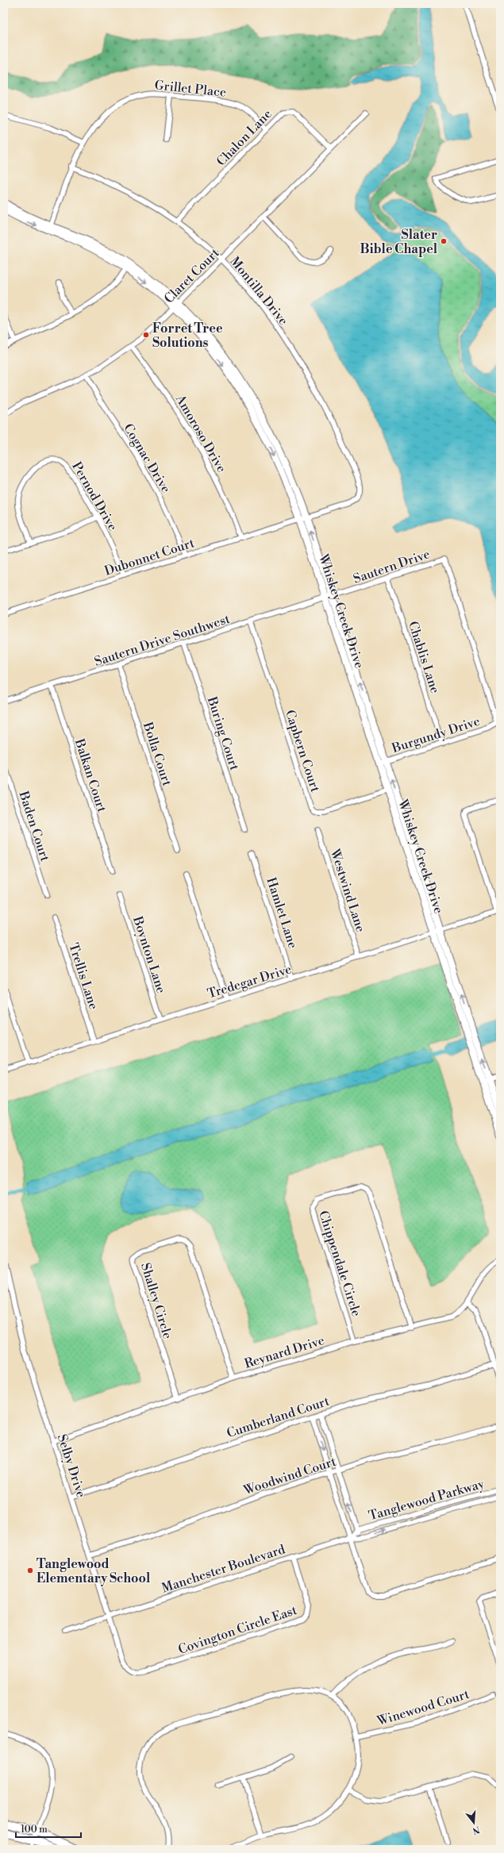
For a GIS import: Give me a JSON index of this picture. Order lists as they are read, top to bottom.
{
  "streets": {
    "street": [
      "Grillet Place",
      "Chalon Lane",
      "Claret Court",
      "Montilla Drive",
      "Amoroso Drive",
      "Cognac Drive",
      "Pernod Drive",
      "Dubonnet Court",
      "Sautern Drive",
      "Whiskey Creek Drive",
      "Sautern Drive Southwest",
      "Chablis Lane",
      "Buring Court",
      "Burgundy Drive",
      "Capbern Court",
      "Bolla Court",
      "Balkan Court",
      "Baden Court",
      "Westwind Lane",
      "Hamlet Lane",
      "Boynton Lane",
      "Trellis Lane",
      "Tredegar Drive",
      "Chippendale Circle",
      "Shalley Circle",
      "Reynard Drive",
      "Cumberland Court",
      "Selby Drive",
      "Woodwind Court",
      "Tanglewood Parkway",
      "Manchester Boulevard",
      "Covington Circle East",
      "Winewood Court"
    ]
  },
  "crossings": [
    ["Grillet Place", "Chalon Lane"],
    ["Grillet Place", "Montilla Drive"],
    ["Grillet Place", "Whiskey Creek Drive"],
    ["Chalon Lane", "Claret Court"],
    ["Chalon Lane", "Montilla Drive"],
    ["Claret Court", "Montilla Drive"],
    ["Claret Court", "Amoroso Drive"],
    ["Claret Court", "Cognac Drive"],
    ["Claret Court", "Whiskey Creek Drive"],
    ["Montilla Drive", "Dubonnet Court"],
    ["Amoroso Drive", "Dubonnet Court"],
    ["Cognac Drive", "Dubonnet Court"],
    ["Pernod Drive", "Dubonnet Court"],
    ["Dubonnet Court", "Whiskey Creek Drive"],
    ["Sautern Drive", "Whiskey Creek Drive"],
    ["Sautern Drive", "Sautern Drive Southwest"],
    ["Sautern Drive", "Chablis Lane"],
    ["Sautern Drive", "Burgundy Drive"],
    ["Whiskey Creek Drive", "Sautern Drive Southwest"],
    ["Whiskey Creek Drive", "Burgundy Drive"],
    ["Whiskey Creek Drive", "Capbern Court"],
    ["Whiskey Creek Drive", "Tredegar Drive"],
    ["Sautern Drive Southwest", "Buring Court"],
    ["Sautern Drive Southwest", "Capbern Court"],
    ["Sautern Drive Southwest", "Bolla Court"],
    ["Sautern Drive Southwest", "Balkan Court"],
    ["Chablis Lane", "Burgundy Drive"],
    ["Westwind Lane", "Tredegar Drive"],
    ["Hamlet Lane", "Tredegar Drive"],
    ["Boynton Lane", "Tredegar Drive"],
    ["Trellis Lane", "Tredegar Drive"],
    ["Chippendale Circle", "Reynard Drive"],
    ["Shalley Circle", "Reynard Drive"],
    ["Reynard Drive", "Selby Drive"],
    ["Cumberland Court", "Selby Drive"],
    ["Cumberland Court", "Tanglewood Parkway"],
    ["Selby Drive", "Woodwind Court"],
    ["Selby Drive", "Manchester Boulevard"],
    ["Selby Drive", "Covington Circle East"],
    ["Woodwind Court", "Tanglewood Parkway"],
    ["Tanglewood Parkway", "Manchester Boulevard"],
    ["Manchester Boulevard", "Covington Circle East"]
  ],
  "places": ["Slater Bible Chapel", "Forret Tree Solutions", "Tanglewood Elementary School"],
  "scale_bar": "100 m",
  "north": "bottom"
}
